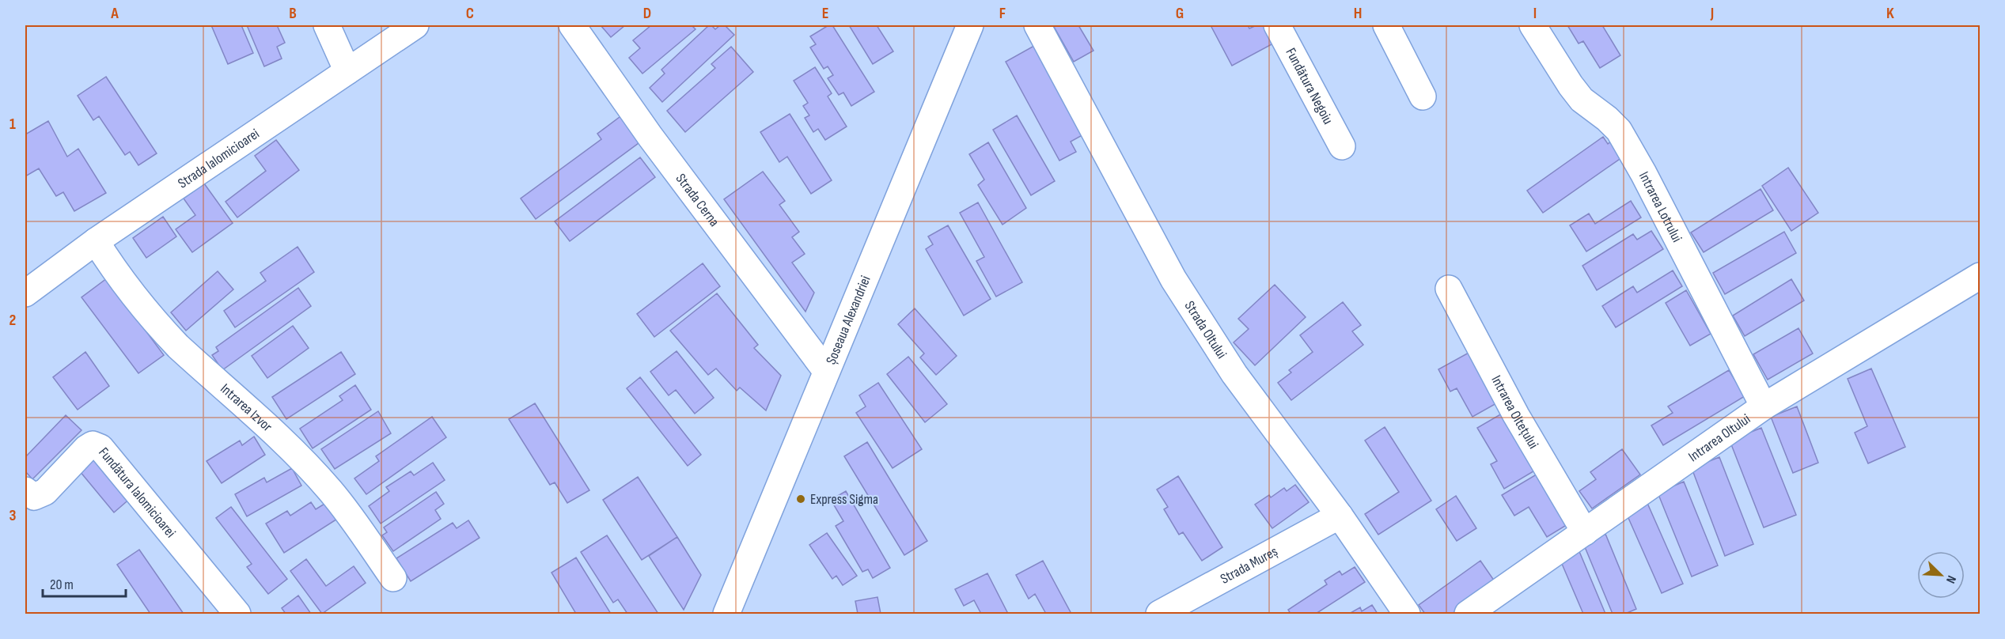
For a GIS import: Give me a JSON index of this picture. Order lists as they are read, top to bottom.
{
  "streets": {
    "street": [
      "Fundătura Negoiu",
      "Strada Ialomicioarei",
      "Strada Cerna",
      "Intrarea Lotrului",
      "Șoseaua Alexandriei",
      "Strada Oltului",
      "Intrarea Izvor",
      "Intrarea Oltețului",
      "Intrarea Oltului",
      "Fundătura Ialomicioarei",
      "Strada Mureș"
    ]
  },
  "crossings": [
    ["Strada Ialomicioarei", "Intrarea Izvor"],
    ["Strada Cerna", "Șoseaua Alexandriei"],
    ["Intrarea Lotrului", "Intrarea Oltului"],
    ["Strada Oltului", "Strada Mureș"],
    ["Intrarea Oltețului", "Intrarea Oltului"]
  ],
  "places": ["Express Sigma"],
  "scale_bar": "20 m",
  "north": "bottom right",
  "grid": {
    "columns": [
      "A",
      "B",
      "C",
      "D",
      "E",
      "F",
      "G",
      "H",
      "I",
      "J",
      "K"
    ],
    "rows": ["1", "2", "3"]
  }
}
